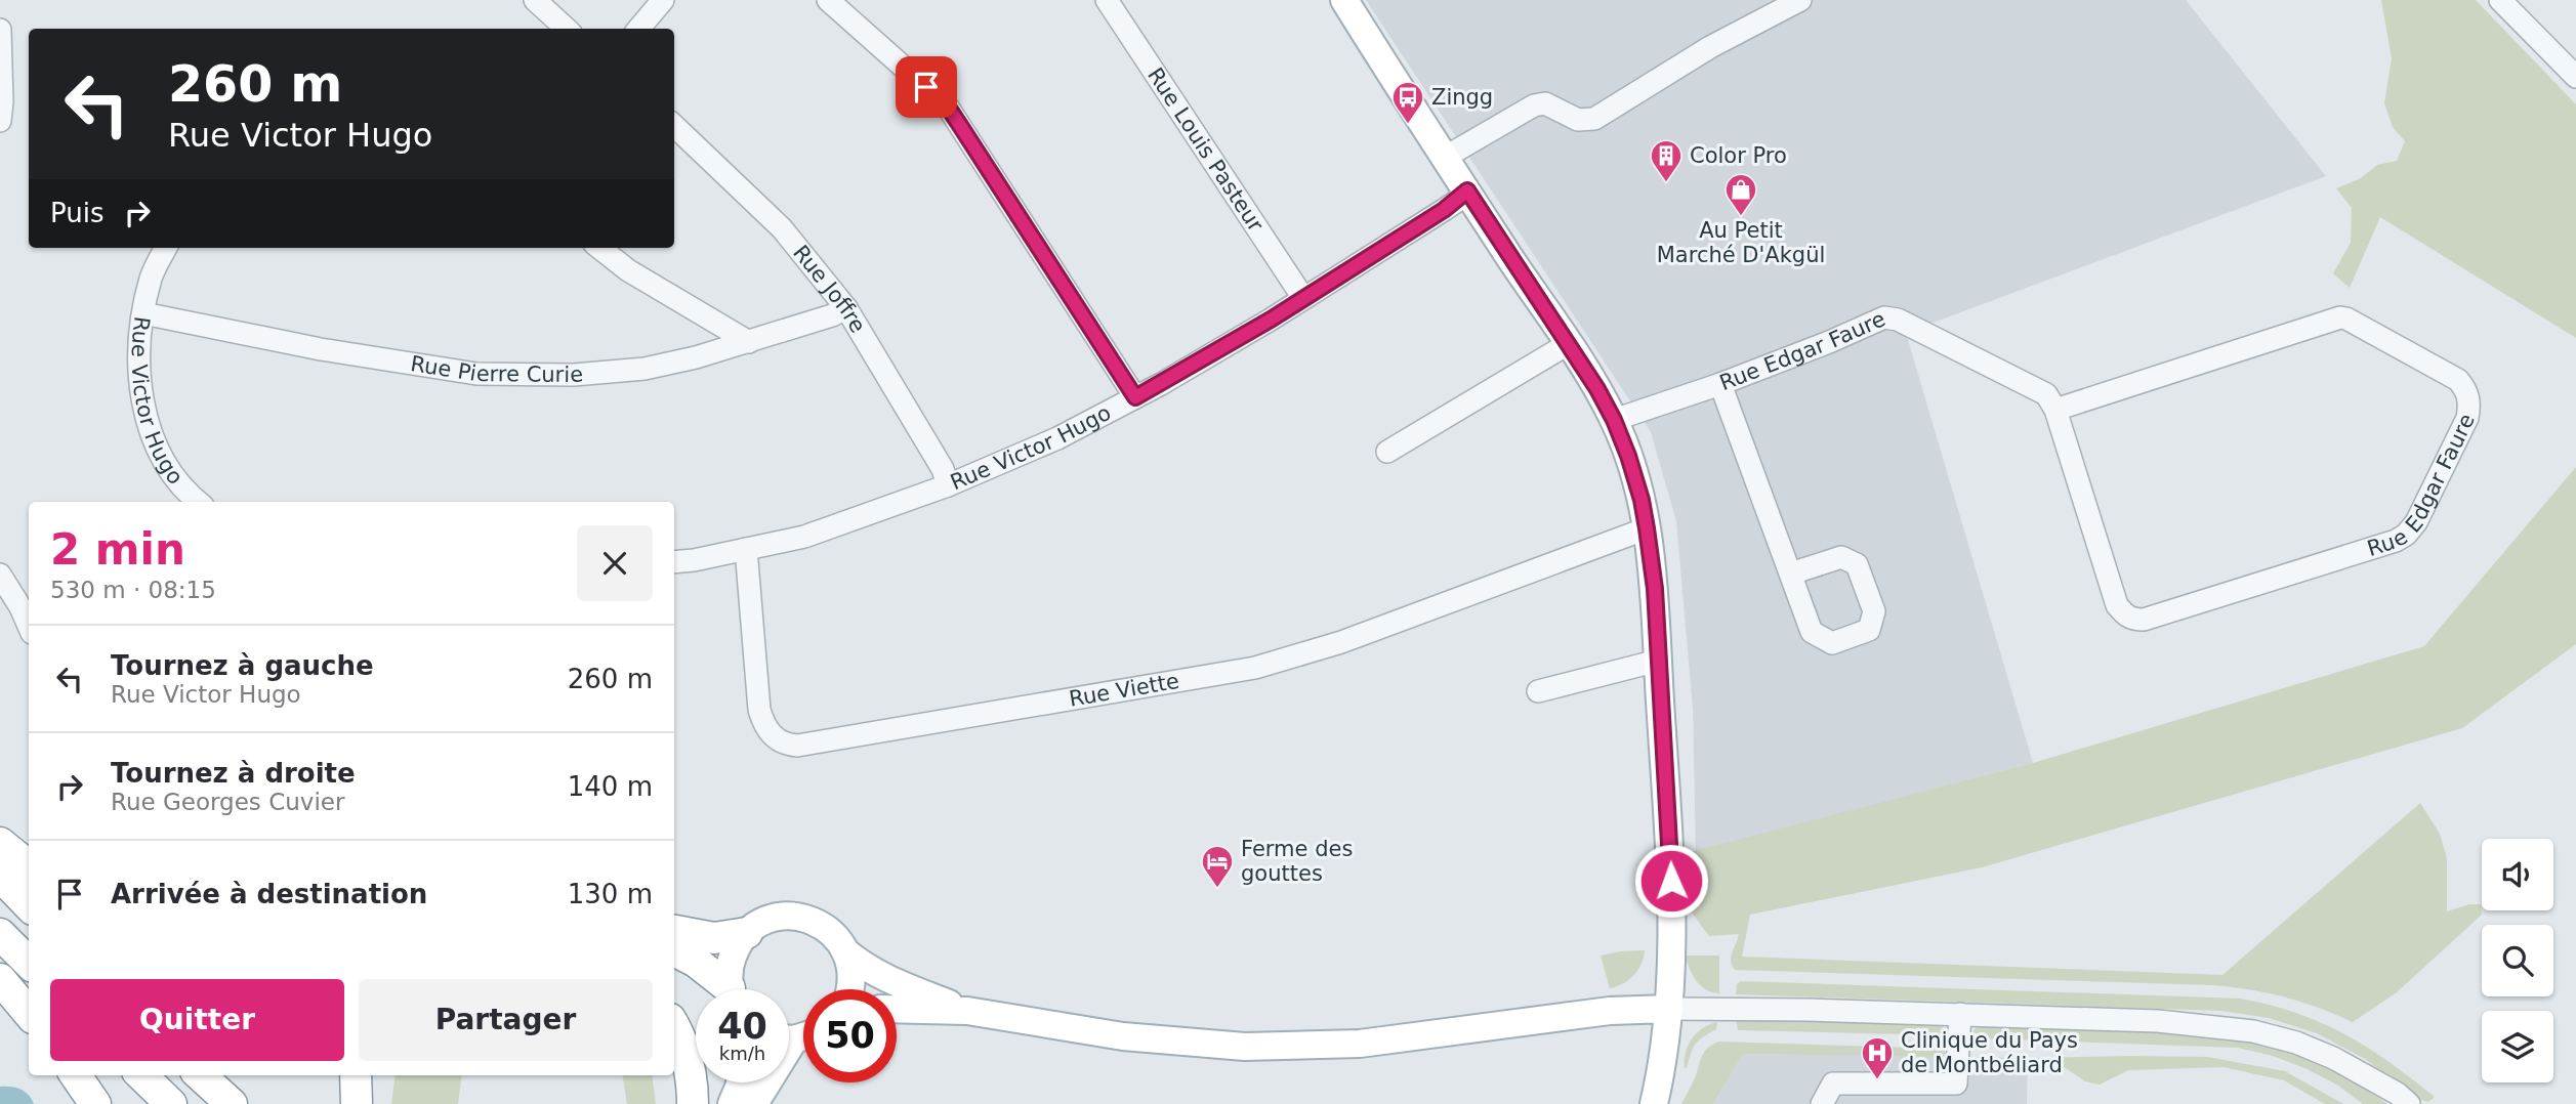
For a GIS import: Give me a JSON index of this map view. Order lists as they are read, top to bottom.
{
  "streets": {
    "street": [
      "Rue Louis Pasteur",
      "Rue Joffre",
      "Rue Edgar Faure",
      "Rue Pierre Curie",
      "Rue Victor Hugo",
      "Rue Viette"
    ]
  },
  "crossings": [
    ["Rue Louis Pasteur", "Rue Victor Hugo"],
    ["Rue Joffre", "Rue Pierre Curie"],
    ["Rue Joffre", "Rue Victor Hugo"],
    ["Rue Pierre Curie", "Rue Victor Hugo"],
    ["Rue Victor Hugo", "Rue Viette"]
  ],
  "places": {
    "bus stop": ["Zingg"],
    "building": ["Color Pro"],
    "shop": ["Au Petit Marché D'Akgül"],
    "hotel": ["Ferme des gouttes"],
    "hospital": ["Clinique du Pays de Montbéliard"]
  },
  "page": {
    "turn": ["260 m", "Rue Victor Hugo"],
    "then": "Puis",
    "heading": ["2 min", "530 m · 08:15"],
    "list": [
      {
        "name": "Tournez à gauche",
        "note": "Rue Victor Hugo",
        "value": "260 m"
      },
      {
        "name": "Tournez à droite",
        "note": "Rue Georges Cuvier",
        "value": "140 m"
      },
      {
        "name": "Arrivée à destination",
        "value": "130 m"
      }
    ],
    "buttons": ["Quitter", "Partager"],
    "speed": "40 km/h",
    "limit": "50"
  }
}
